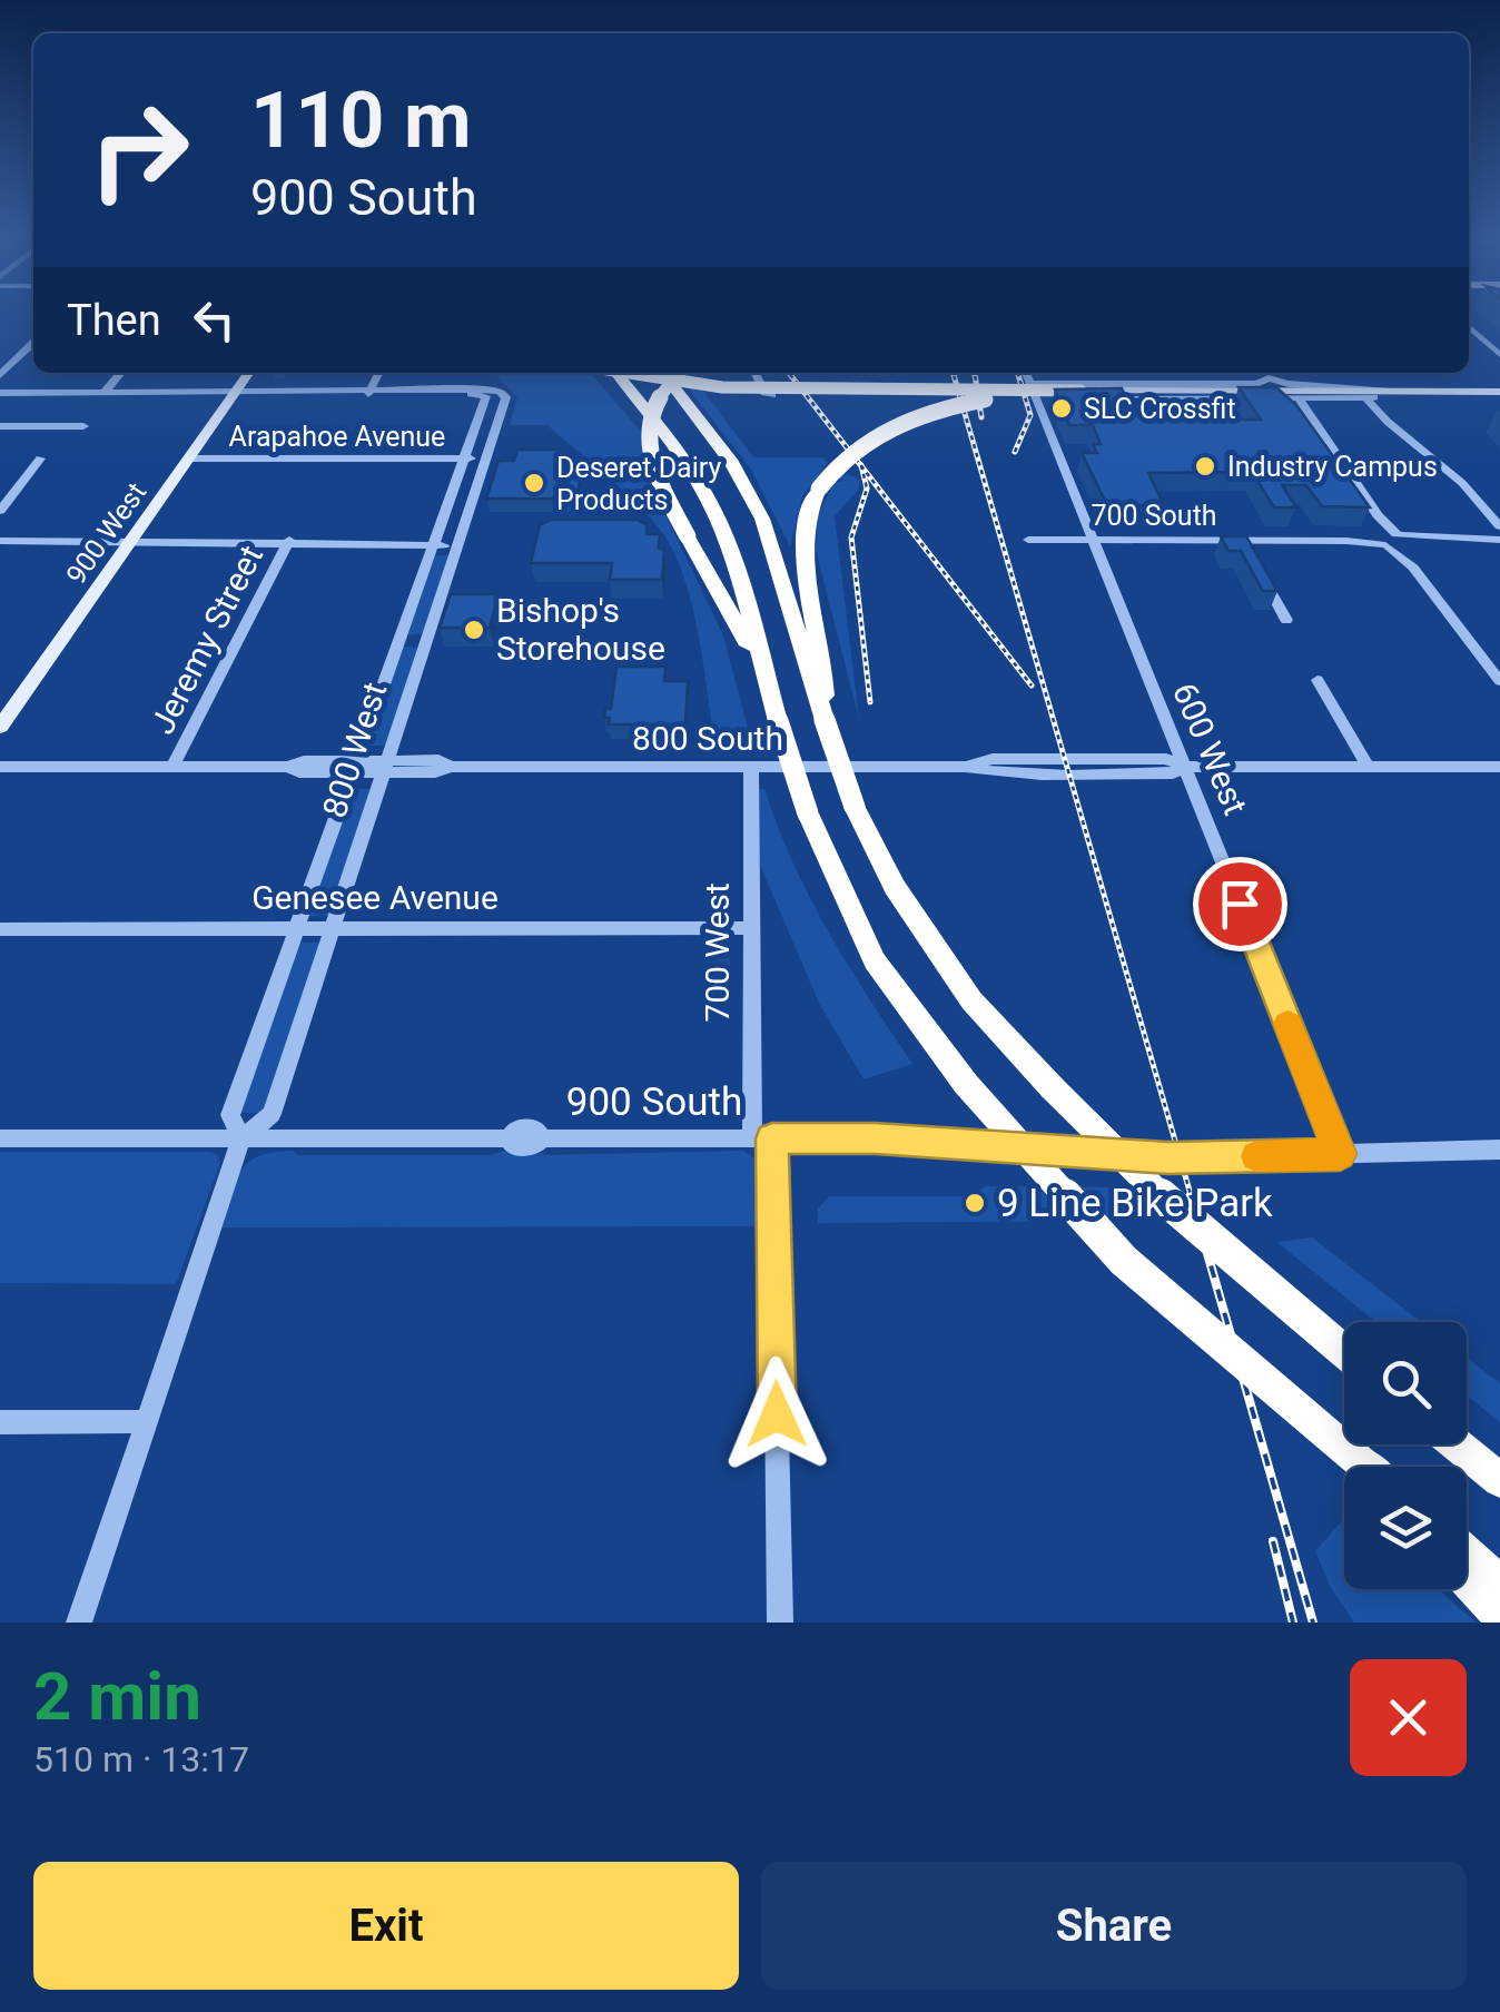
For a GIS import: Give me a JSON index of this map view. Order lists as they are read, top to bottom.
{
  "streets": {
    "main road": ["900 West"],
    "street": [
      "Arapahoe Avenue",
      "700 South",
      "Jeremy Street",
      "800 South",
      "600 West",
      "800 West",
      "Genesee Avenue",
      "700 West",
      "900 South"
    ]
  },
  "crossings": [
    ["Arapahoe Avenue", "900 West"],
    ["Arapahoe Avenue", "800 West"],
    ["700 South", "600 West"],
    ["Jeremy Street", "800 South"],
    ["800 South", "600 West"],
    ["800 South", "800 West"],
    ["800 South", "700 West"],
    ["600 West", "900 South"],
    ["800 West", "Genesee Avenue"],
    ["800 West", "900 South"],
    ["Genesee Avenue", "700 West"],
    ["700 West", "900 South"]
  ],
  "places": [
    "SLC Crossfit",
    "Industry Campus",
    "Deseret Dairy Products",
    "Bishop's Storehouse",
    "9 Line Bike Park"
  ],
  "page": {
    "turn": ["110 m", "900 South"],
    "then": "Then",
    "heading": ["2 min", "510 m · 13:17"],
    "buttons": ["Exit", "Share"]
  }
}
